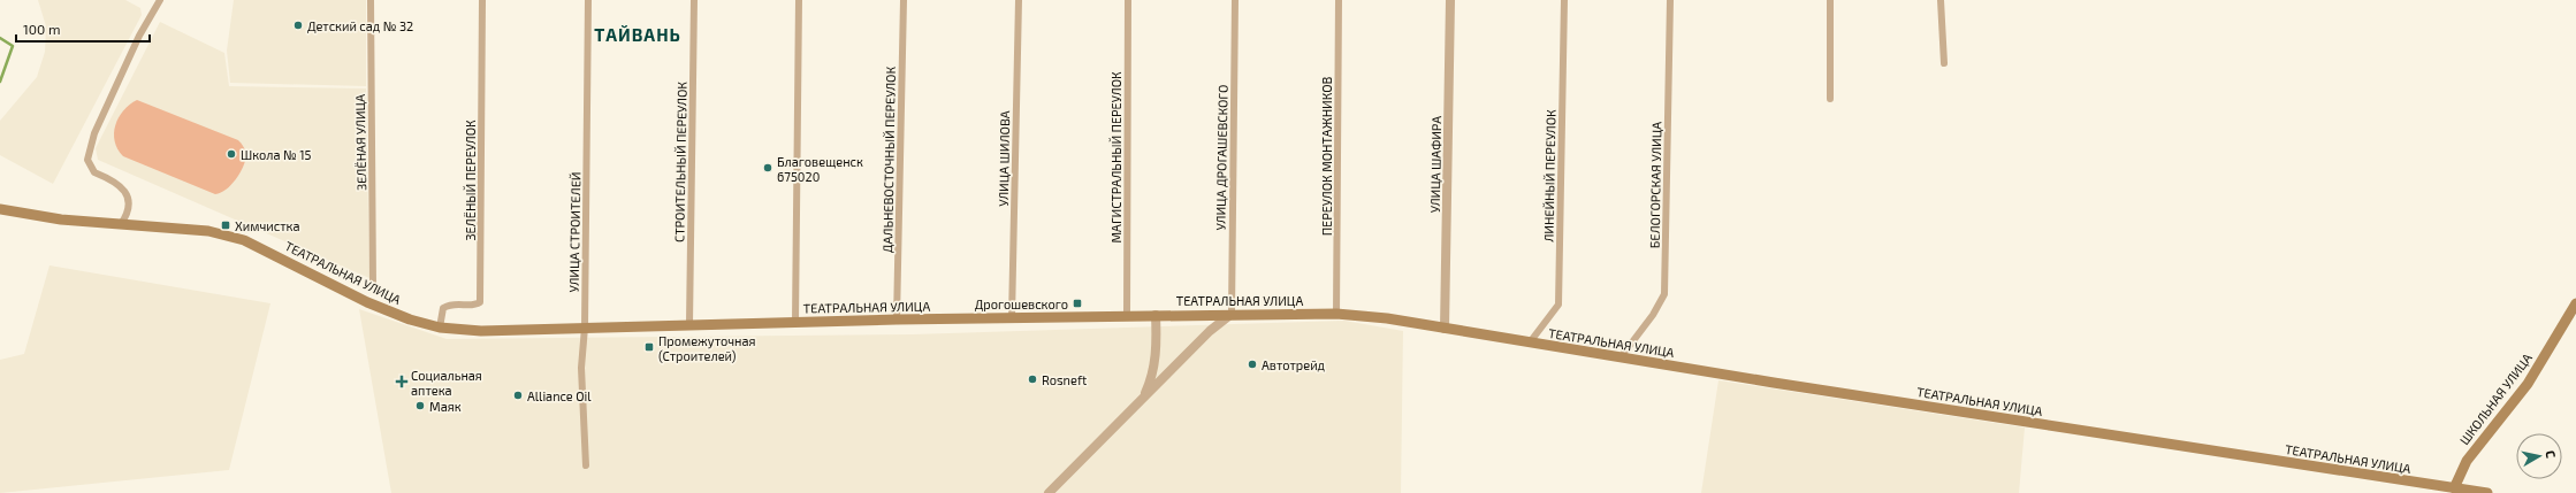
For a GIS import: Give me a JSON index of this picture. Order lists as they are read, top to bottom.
{
  "streets": {
    "main road": ["ТЕАТРАЛЬНАЯ УЛИЦА", "ШКОЛЬНАЯ УЛИЦА"],
    "street": [
      "ЗЕЛЁНАЯ УЛИЦА",
      "ПЕРЕУЛОК МОНТАЖНИКОВ",
      "МАГИСТРАЛЬНЫЙ ПЕРЕУЛОК",
      "УЛИЦА ДРОГАШЕВСКОГО",
      "УЛИЦА ШИЛОВА",
      "ДАЛЬНЕВОСТОЧНЫЙ ПЕРЕУЛОК",
      "СТРОИТЕЛЬНЫЙ ПЕРЕУЛОК",
      "УЛИЦА ШАФИРА",
      "ЛИНЕЙНЫЙ ПЕРЕУЛОК",
      "ЗЕЛЁНЫЙ ПЕРЕУЛОК",
      "БЕЛОГОРСКАЯ УЛИЦА",
      "УЛИЦА СТРОИТЕЛЕЙ"
    ]
  },
  "crossings": [
    ["ПЕРЕУЛОК МОНТАЖНИКОВ", "ТЕАТРАЛЬНАЯ УЛИЦА"],
    ["МАГИСТРАЛЬНЫЙ ПЕРЕУЛОК", "ТЕАТРАЛЬНАЯ УЛИЦА"],
    ["УЛИЦА ДРОГАШЕВСКОГО", "ТЕАТРАЛЬНАЯ УЛИЦА"],
    ["УЛИЦА ШИЛОВА", "ТЕАТРАЛЬНАЯ УЛИЦА"],
    ["ДАЛЬНЕВОСТОЧНЫЙ ПЕРЕУЛОК", "ТЕАТРАЛЬНАЯ УЛИЦА"],
    ["СТРОИТЕЛЬНЫЙ ПЕРЕУЛОК", "ТЕАТРАЛЬНАЯ УЛИЦА"],
    ["УЛИЦА ШАФИРА", "ТЕАТРАЛЬНАЯ УЛИЦА"],
    ["ЛИНЕЙНЫЙ ПЕРЕУЛОК", "ТЕАТРАЛЬНАЯ УЛИЦА"],
    ["ЗЕЛЁНЫЙ ПЕРЕУЛОК", "ТЕАТРАЛЬНАЯ УЛИЦА"],
    ["БЕЛОГОРСКАЯ УЛИЦА", "ТЕАТРАЛЬНАЯ УЛИЦА"],
    ["УЛИЦА СТРОИТЕЛЕЙ", "ТЕАТРАЛЬНАЯ УЛИЦА"],
    ["ТЕАТРАЛЬНАЯ УЛИЦА", "ШКОЛЬНАЯ УЛИЦА"]
  ],
  "districts": ["ТАЙВАНЬ"],
  "places": {
    "other": [
      "Детский сад № 32",
      "Школа № 15",
      "Благовещенск 675020",
      "Автотрейд",
      "Rosneft",
      "Alliance Oil",
      "Маяк"
    ],
    "transit": ["Химчистка", "Дрогошевского", "Промежуточная (Строителей)"],
    "health": ["Социальная аптека"]
  },
  "scale_bar": "100 m",
  "north": "right"
}
